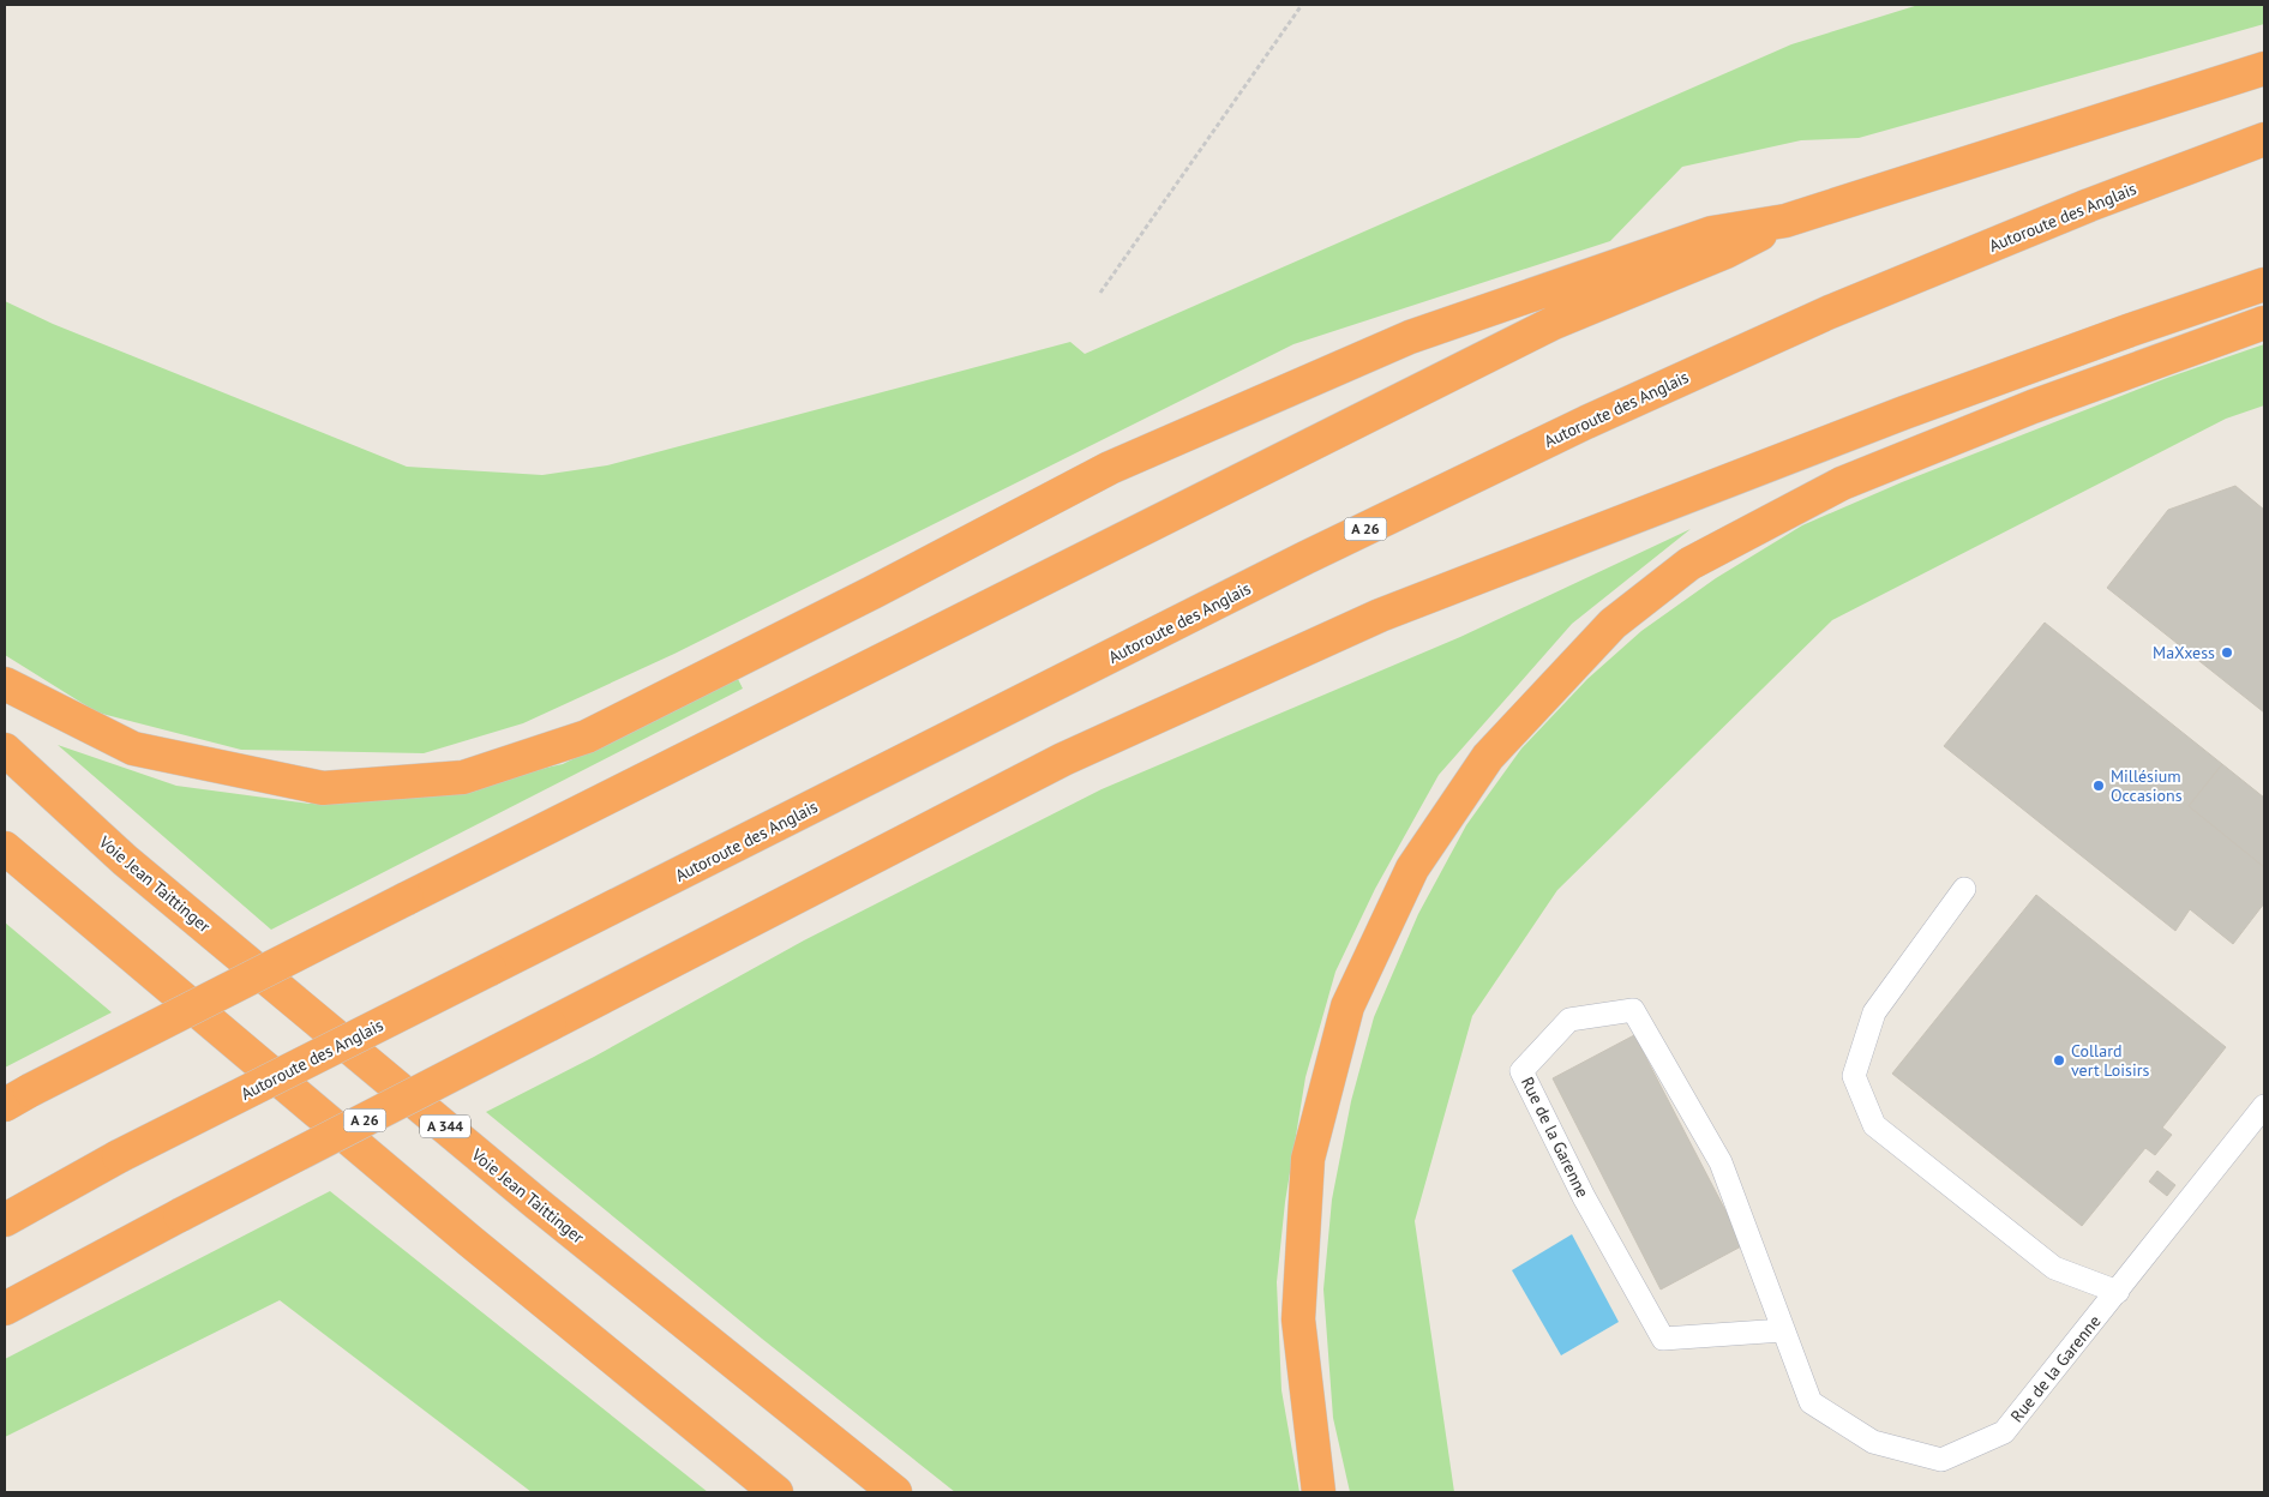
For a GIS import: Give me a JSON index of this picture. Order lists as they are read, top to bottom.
{
  "streets": {
    "highway": [
      "Autoroute des Anglais",
      "A 26",
      "Voie Jean Taittinger",
      "A 344"
    ],
    "lane": ["Rue de la Garenne"]
  },
  "places": ["MaXxess", "Millésium Occasions", "Collard vert Loisirs"]
}
